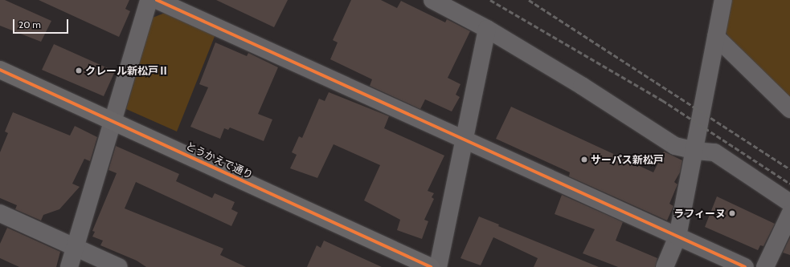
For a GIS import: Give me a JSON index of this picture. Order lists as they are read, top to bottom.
{
  "streets": {
    "street": ["とうかえで通り"]
  },
  "places": ["クレール新松戸Ⅱ", "サーパス新松戸", "ラフィーヌ"],
  "scale_bar": "20 m"
}
